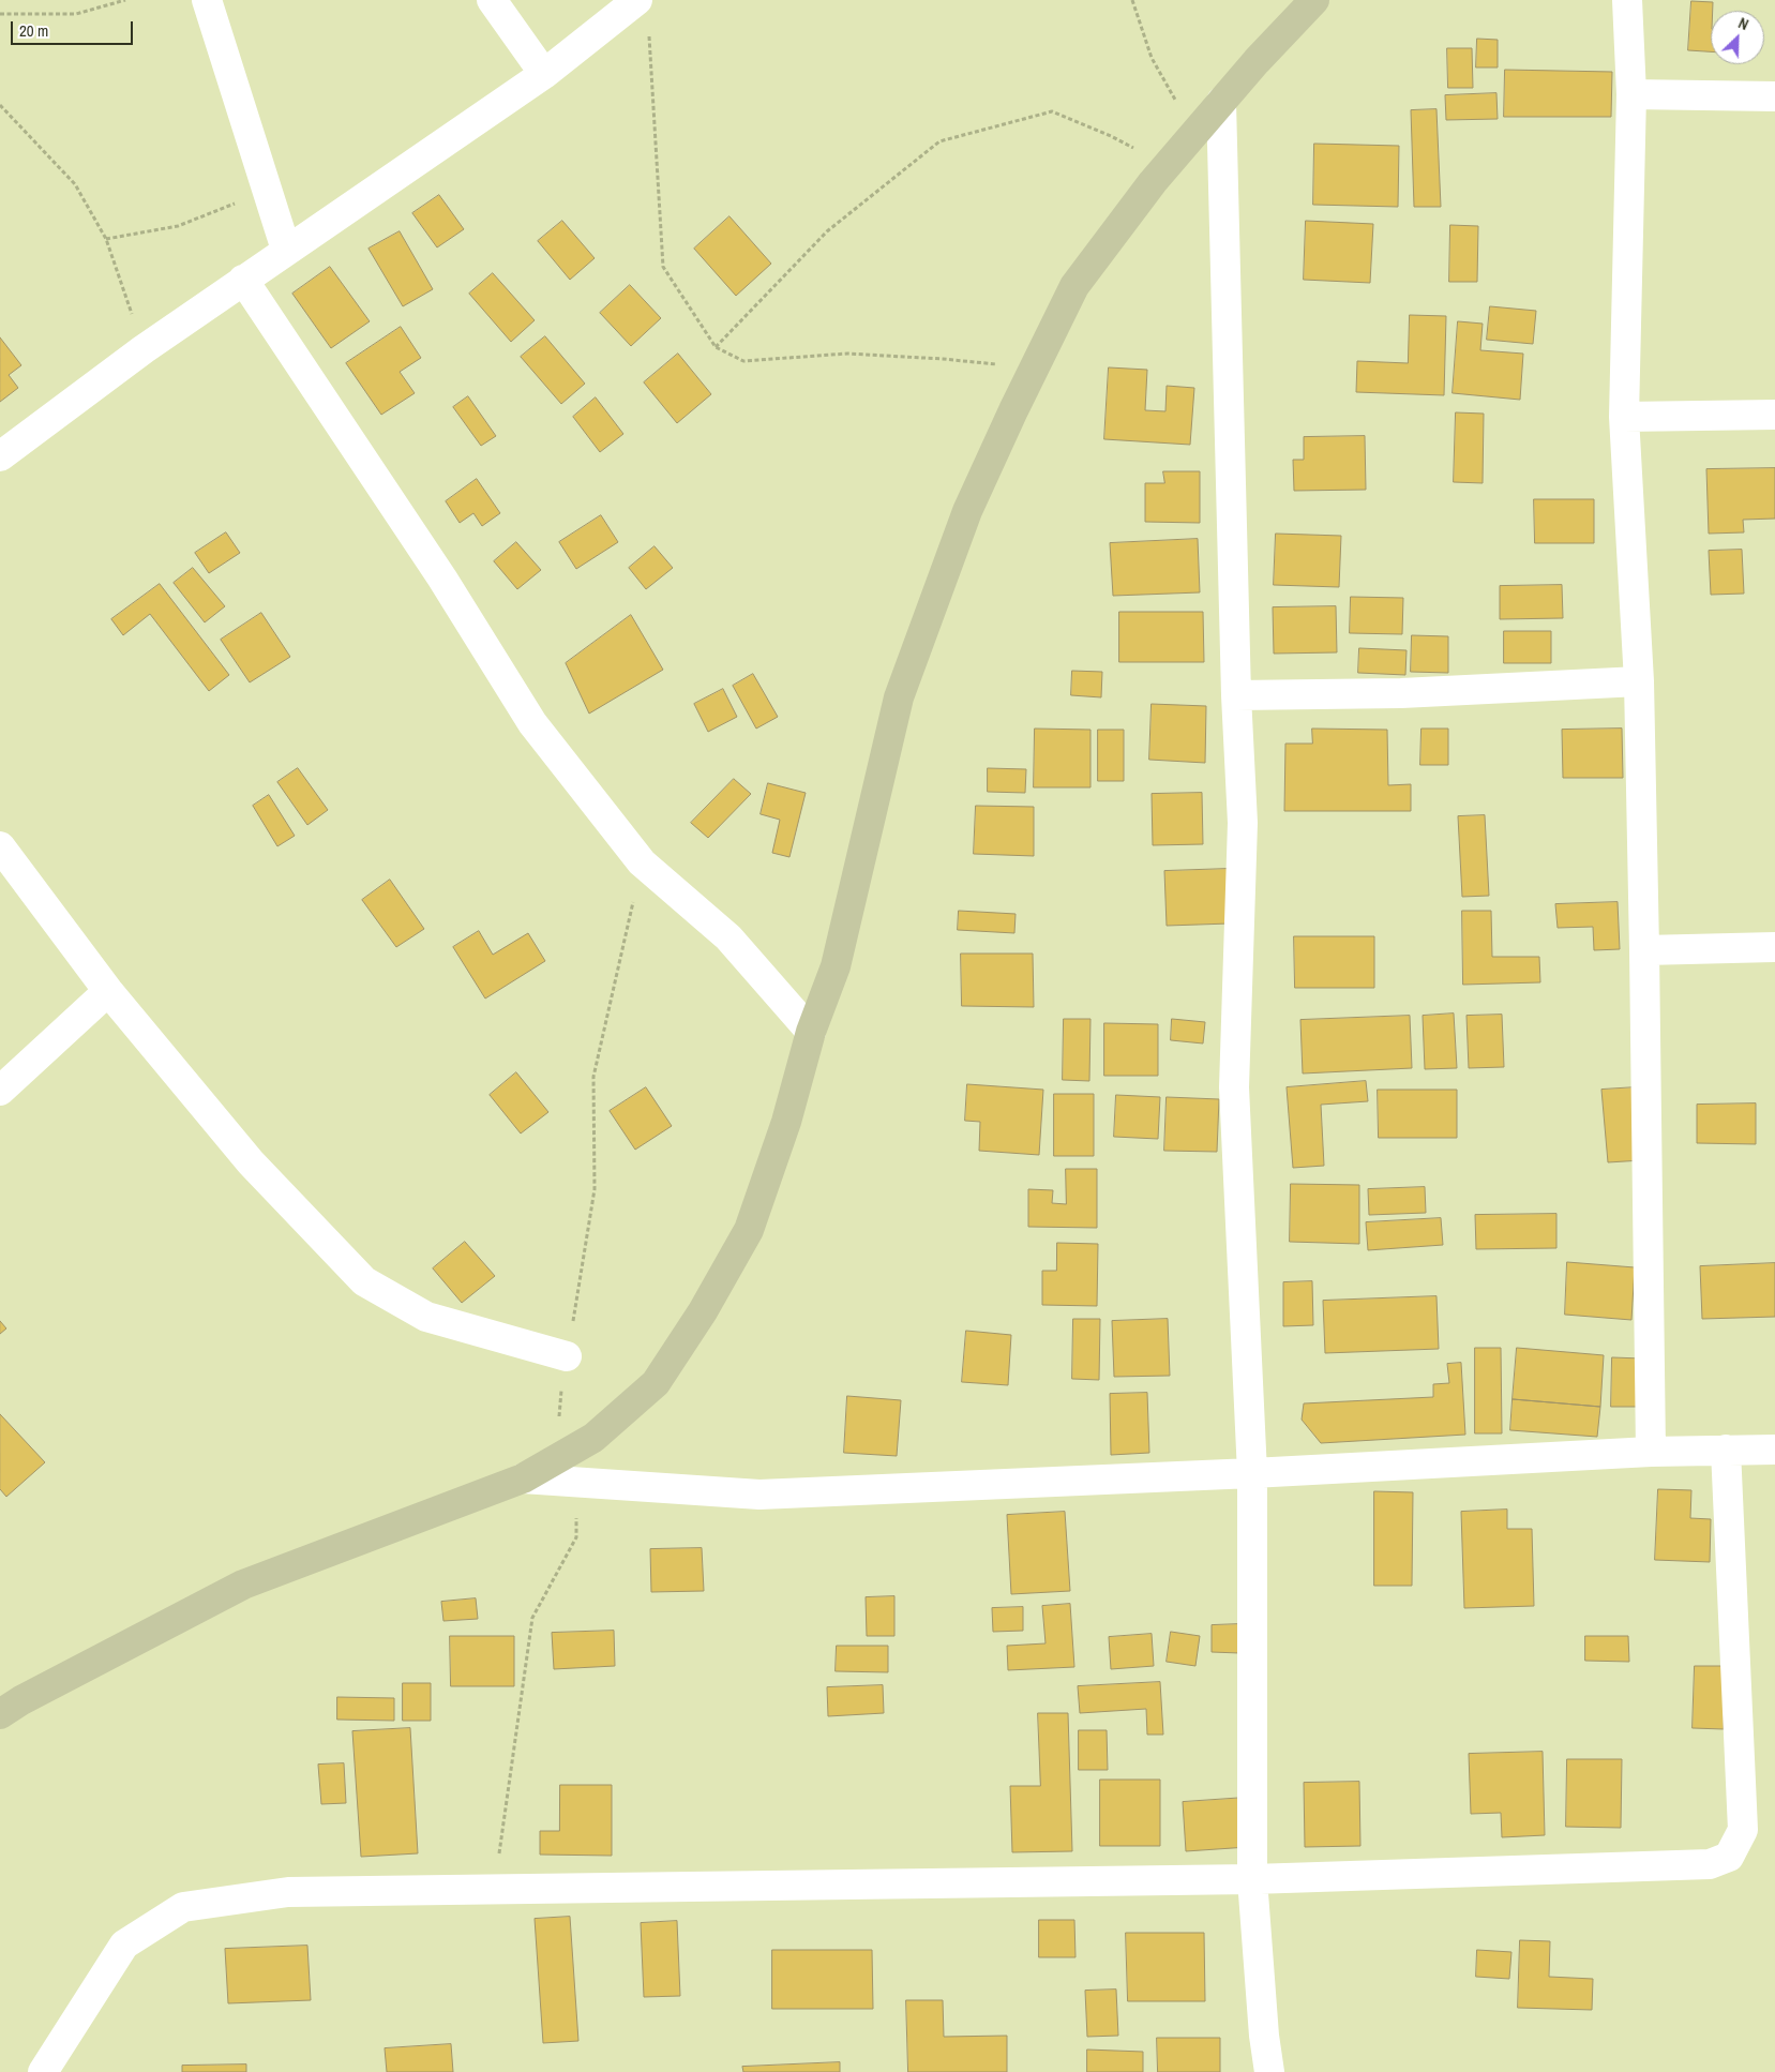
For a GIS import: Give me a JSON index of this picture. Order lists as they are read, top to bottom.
{
  "scale_bar": "20 m",
  "north": "top right"
}
